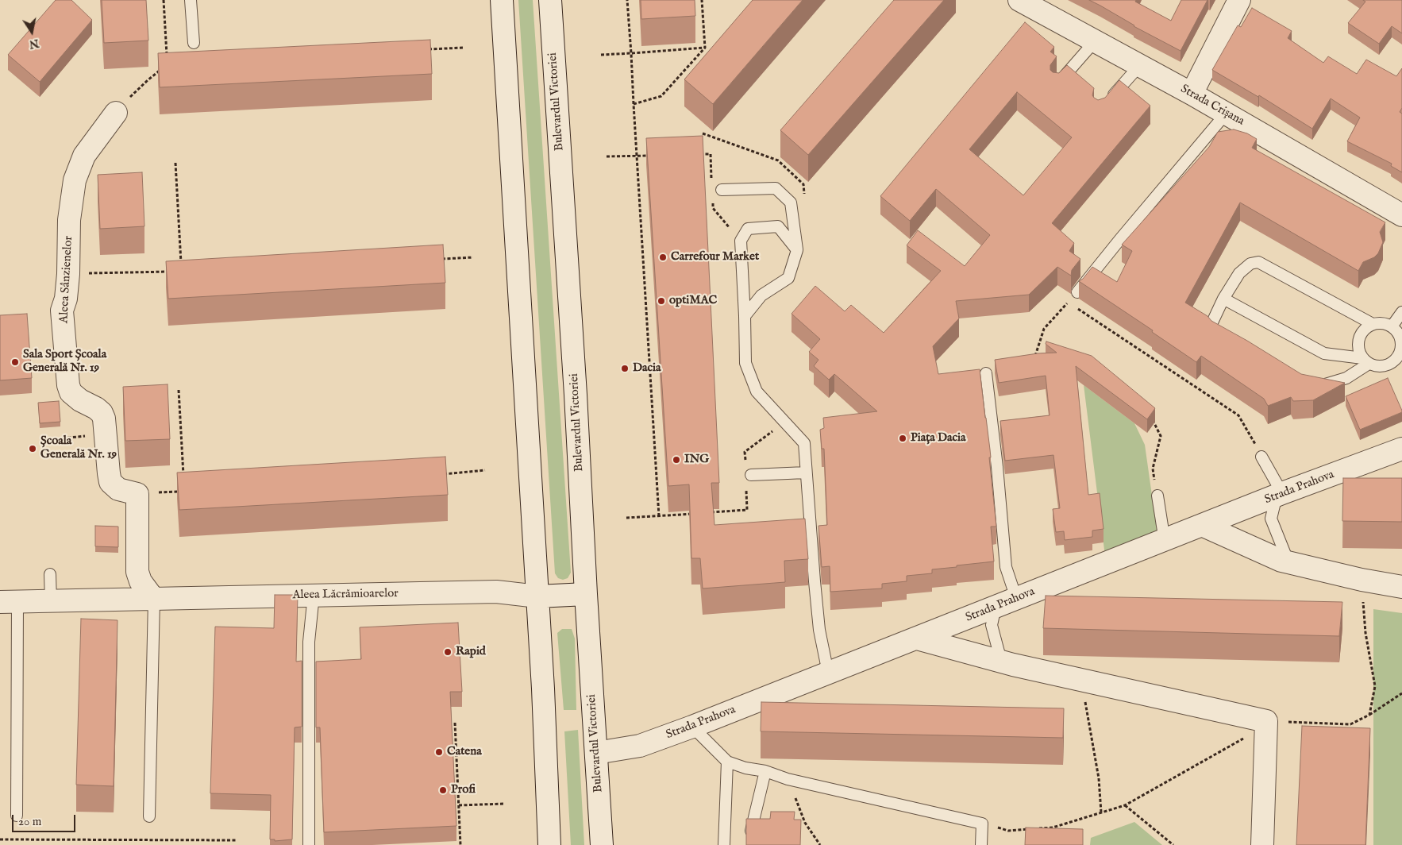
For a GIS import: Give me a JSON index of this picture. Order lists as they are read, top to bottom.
{
  "streets": {
    "street": [
      "Bulevardul Victoriei",
      "Strada Crișana",
      "Aleea Sânzienelor",
      "Strada Prahova",
      "Aleea Lăcrămioarelor"
    ]
  },
  "crossings": [
    ["Bulevardul Victoriei", "Strada Prahova"],
    ["Bulevardul Victoriei", "Aleea Lăcrămioarelor"]
  ],
  "places": [
    "Carrefour Market",
    "optiMAC",
    "Sala Sport Școala Generală Nr. 19",
    "Dacia",
    "Piața Dacia",
    "Școala Generală Nr. 19",
    "ING",
    "Rapid",
    "Catena",
    "Profi"
  ],
  "scale_bar": "20 m",
  "north": "bottom"
}
